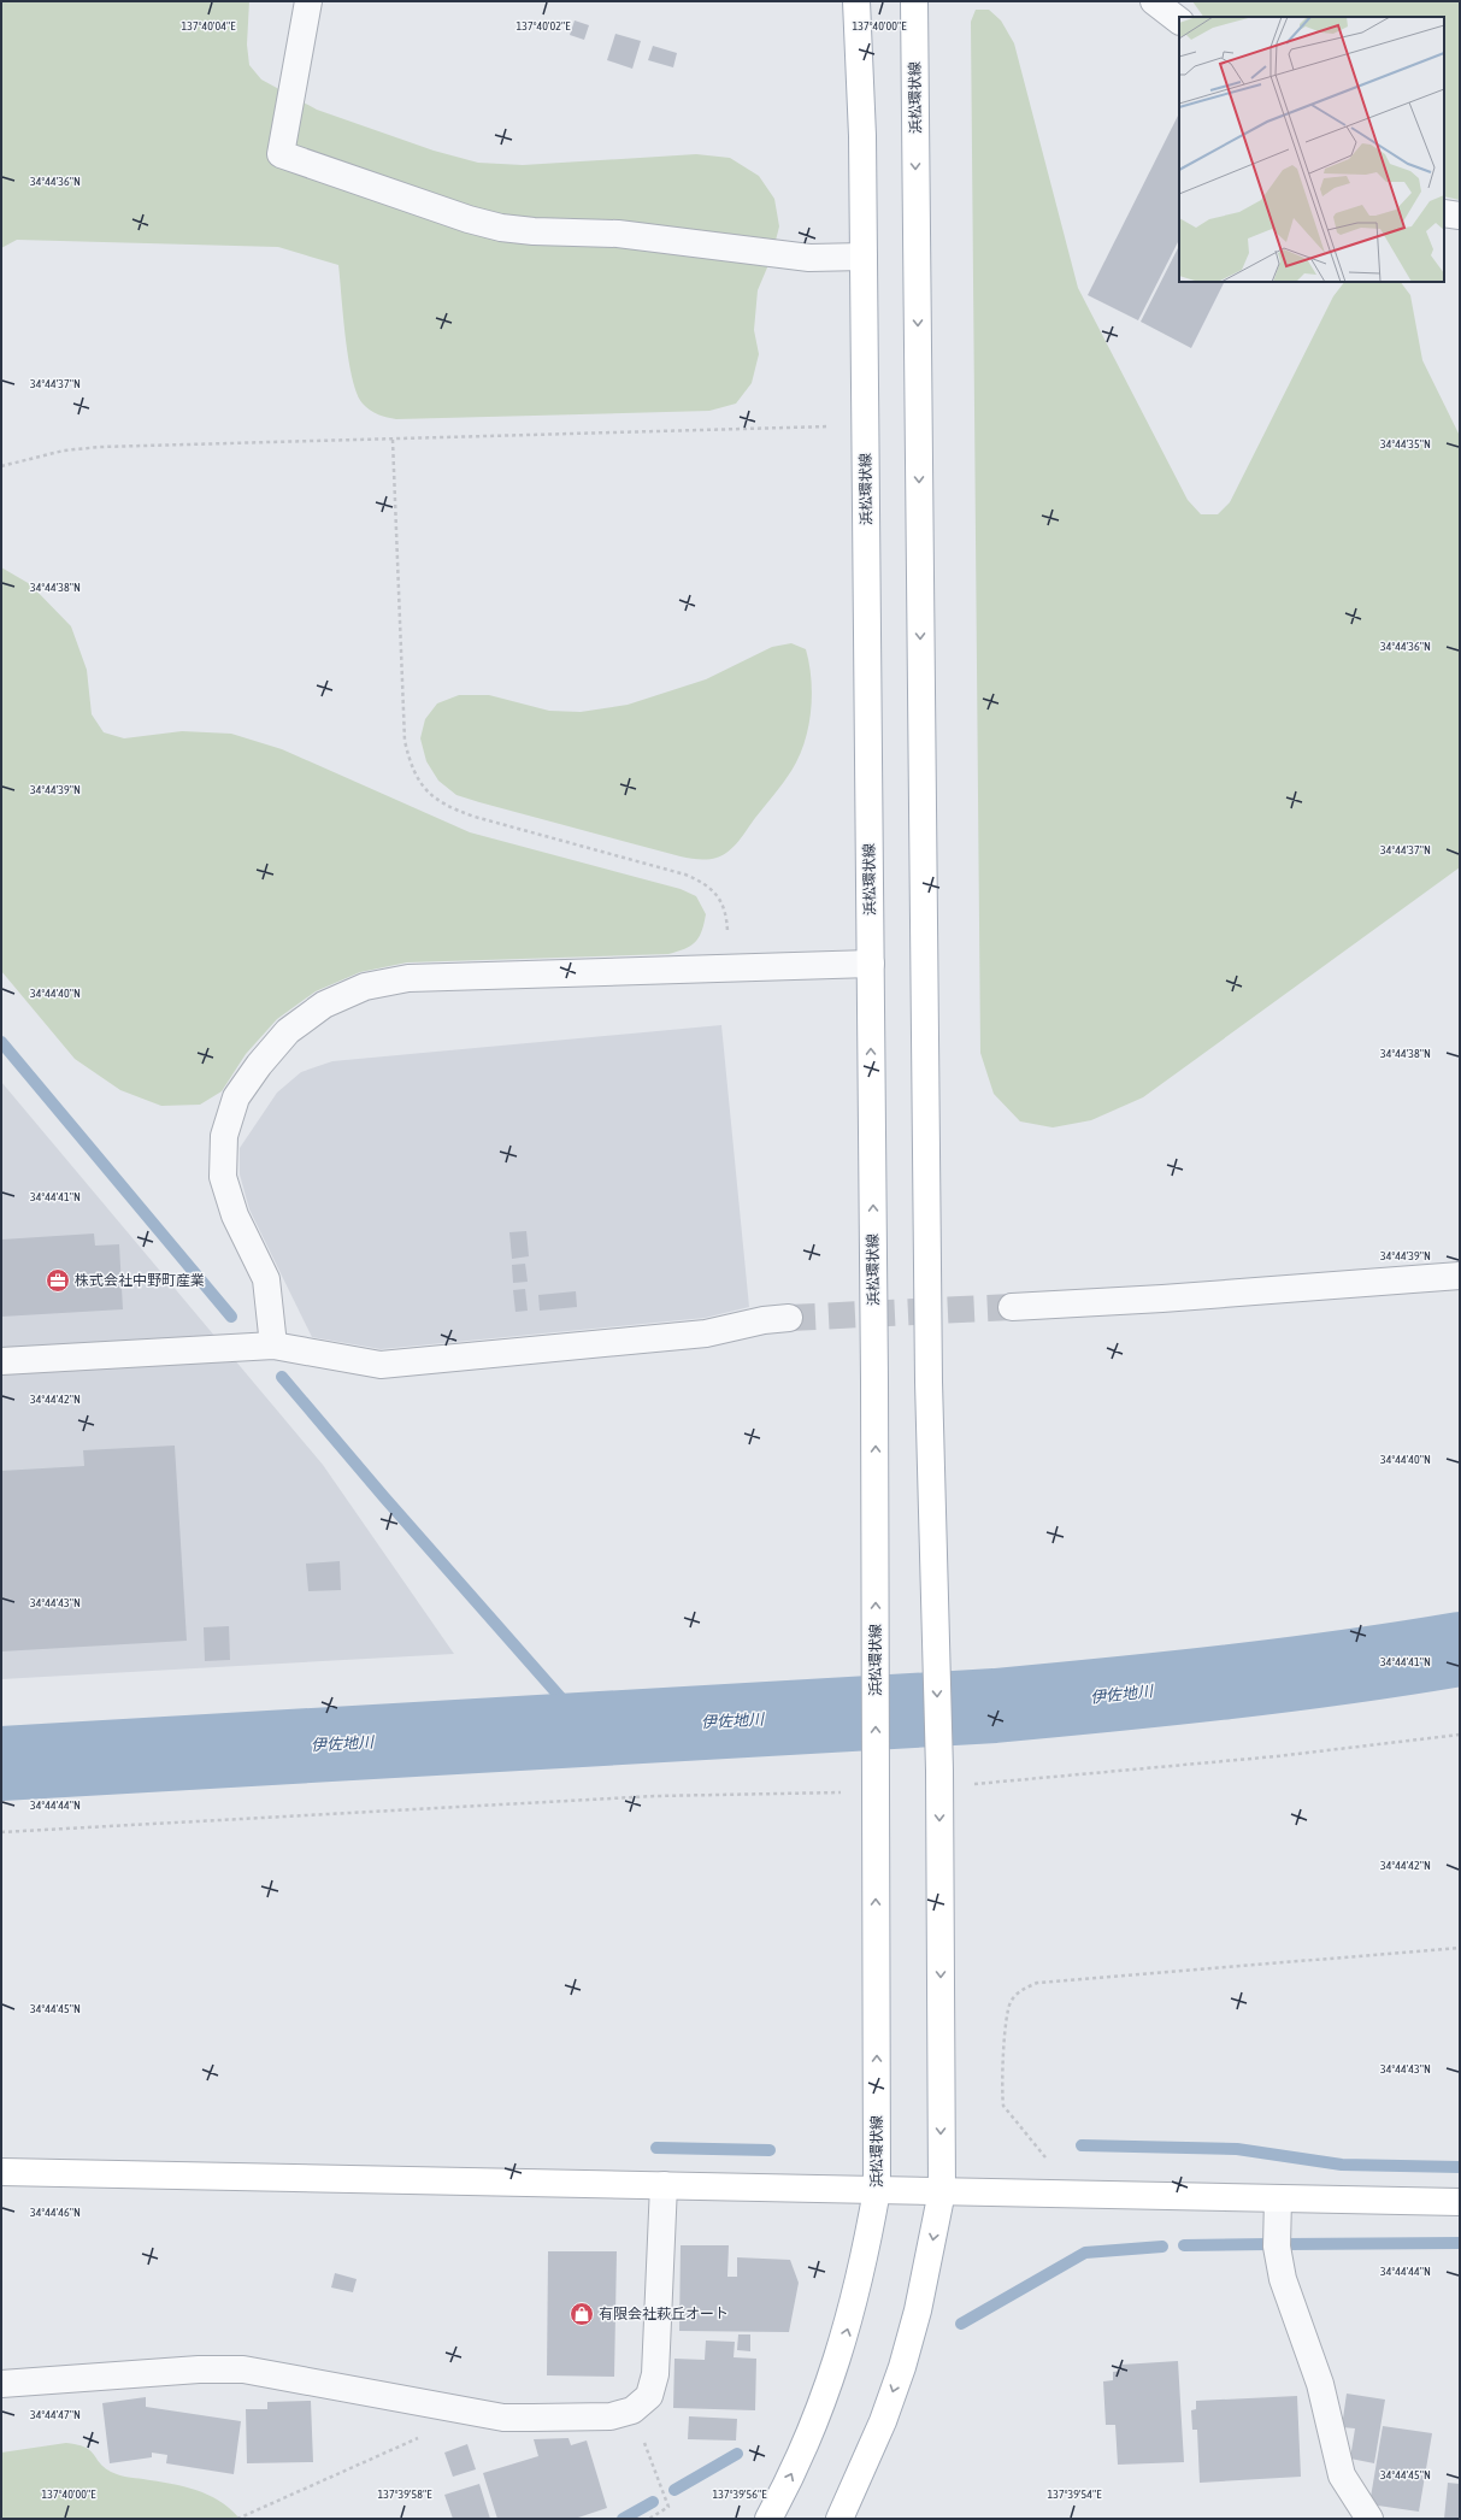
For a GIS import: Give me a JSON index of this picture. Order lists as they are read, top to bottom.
{
  "streets": {
    "main road": ["浜松環状線"]
  },
  "water": ["伊佐地川"],
  "places": {
    "office": ["株式会社中野町産業"],
    "shop": ["有限会社萩丘オート"]
  },
  "coordinates": [
    "137°40'04\"E",
    "137°40'02\"E",
    "137°40'00\"E",
    "34°44'36\"N",
    "34°44'37\"N",
    "34°44'35\"N",
    "34°44'38\"N",
    "34°44'39\"N",
    "34°44'40\"N",
    "34°44'41\"N",
    "34°44'42\"N",
    "34°44'43\"N",
    "34°44'44\"N",
    "34°44'45\"N",
    "34°44'46\"N",
    "34°44'47\"N",
    "137°39'58\"E",
    "137°39'56\"E",
    "137°39'54\"E"
  ]
}
